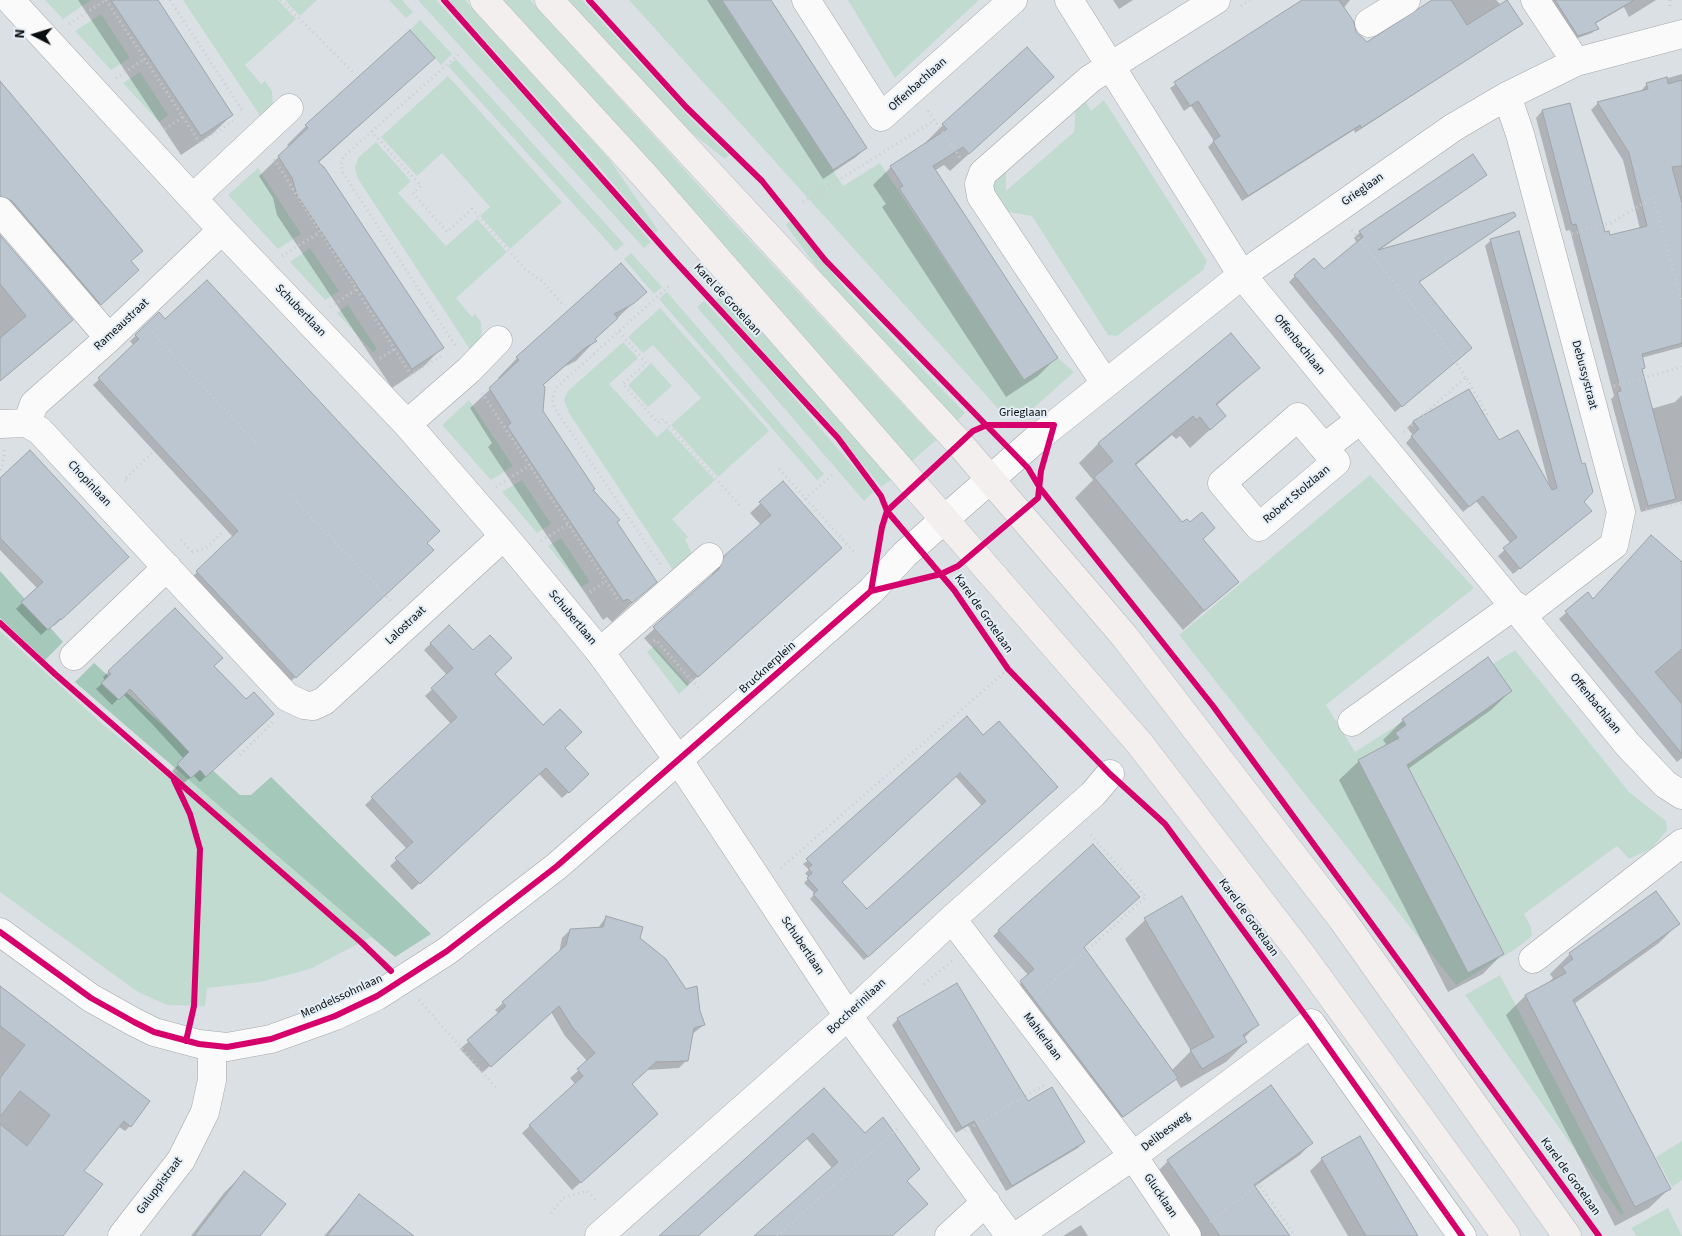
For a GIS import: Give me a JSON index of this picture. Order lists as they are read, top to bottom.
{
  "streets": {
    "main road": ["Karel de Grotelaan"],
    "street": [
      "Offenbachlaan",
      "Grieglaan",
      "Schubertlaan",
      "Rameaustraat",
      "Debussystraat",
      "Chopinlaan",
      "Robert Stolzlaan",
      "Lalostraat",
      "Brucknerplein",
      "Mendelssohnlaan",
      "Boccherinilaan",
      "Mahlerlaan",
      "Delibesweg",
      "Galuppistraat",
      "Glucklaan"
    ]
  },
  "crossings": [
    ["Offenbachlaan", "Grieglaan"],
    ["Offenbachlaan", "Debussystraat"],
    ["Offenbachlaan", "Robert Stolzlaan"],
    ["Grieglaan", "Karel de Grotelaan"],
    ["Grieglaan", "Debussystraat"],
    ["Grieglaan", "Brucknerplein"],
    ["Karel de Grotelaan", "Brucknerplein"],
    ["Schubertlaan", "Rameaustraat"],
    ["Schubertlaan", "Lalostraat"],
    ["Schubertlaan", "Brucknerplein"],
    ["Schubertlaan", "Mendelssohnlaan"],
    ["Schubertlaan", "Boccherinilaan"],
    ["Rameaustraat", "Chopinlaan"],
    ["Chopinlaan", "Lalostraat"],
    ["Brucknerplein", "Mendelssohnlaan"],
    ["Mendelssohnlaan", "Galuppistraat"],
    ["Boccherinilaan", "Mahlerlaan"],
    ["Mahlerlaan", "Delibesweg"],
    ["Mahlerlaan", "Glucklaan"],
    ["Delibesweg", "Glucklaan"]
  ],
  "north": "left"
}
